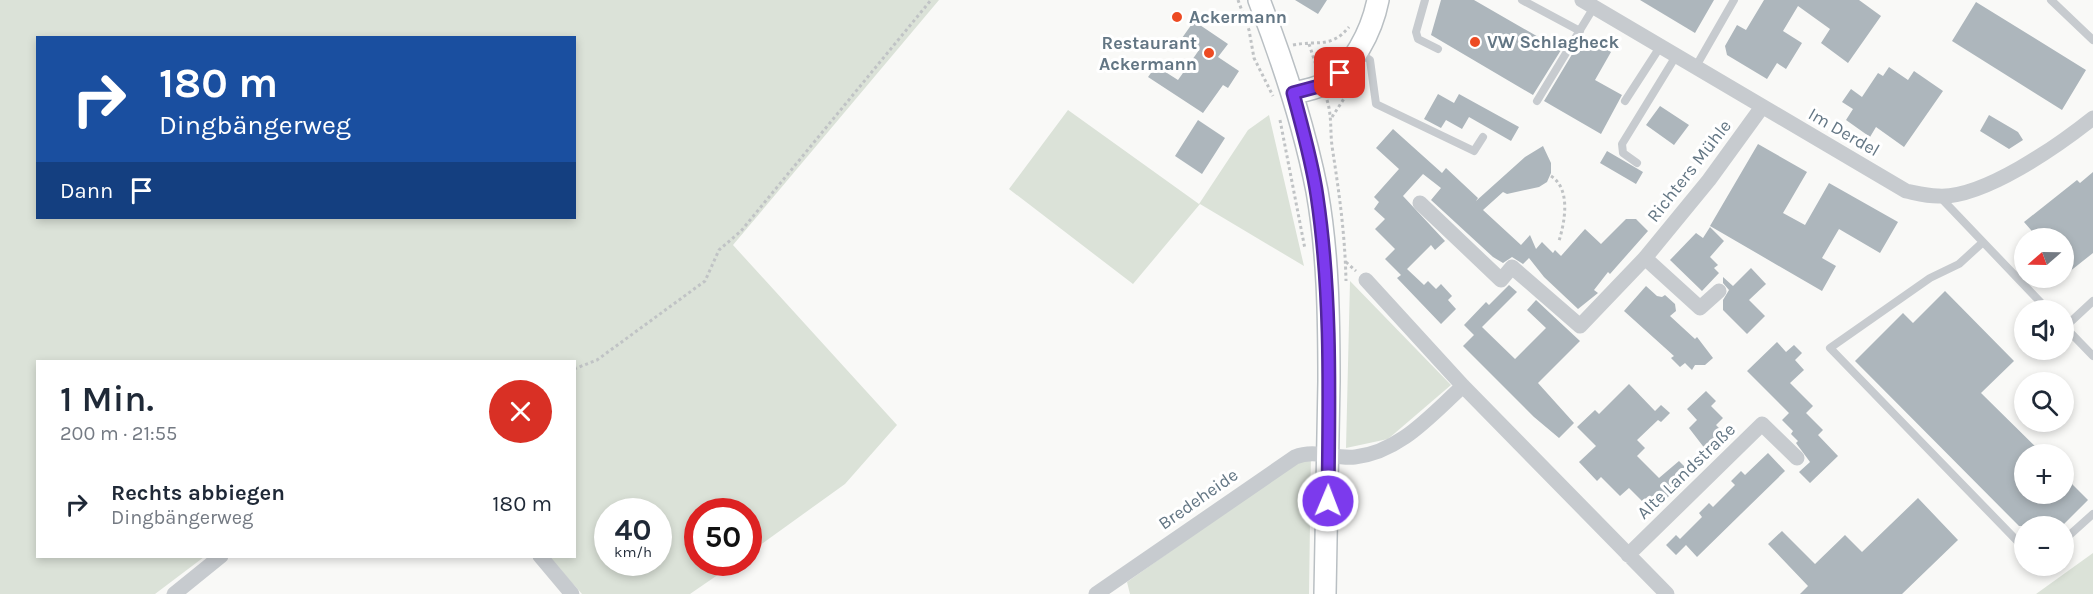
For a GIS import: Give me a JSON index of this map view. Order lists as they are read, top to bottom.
{
  "streets": {
    "street": [
      "Im Derdel",
      "Richters Mühle",
      "Alte Landstraße",
      "Bredeheide"
    ]
  },
  "crossings": [
    ["Im Derdel", "Richters Mühle"]
  ],
  "places": ["Ackermann", "VW Schlagheck", "Restaurant Ackermann"],
  "north": "left",
  "page": {
    "turn": ["180 m", "Dingbängerweg"],
    "then": "Dann",
    "map_buttons": ["+", "−"],
    "heading": ["1 Min.", "200 m · 21:55"],
    "list": [
      {
        "name": "Rechts abbiegen",
        "note": "Dingbängerweg",
        "value": "180 m"
      }
    ],
    "speed": "40 km/h",
    "limit": "50"
  }
}
